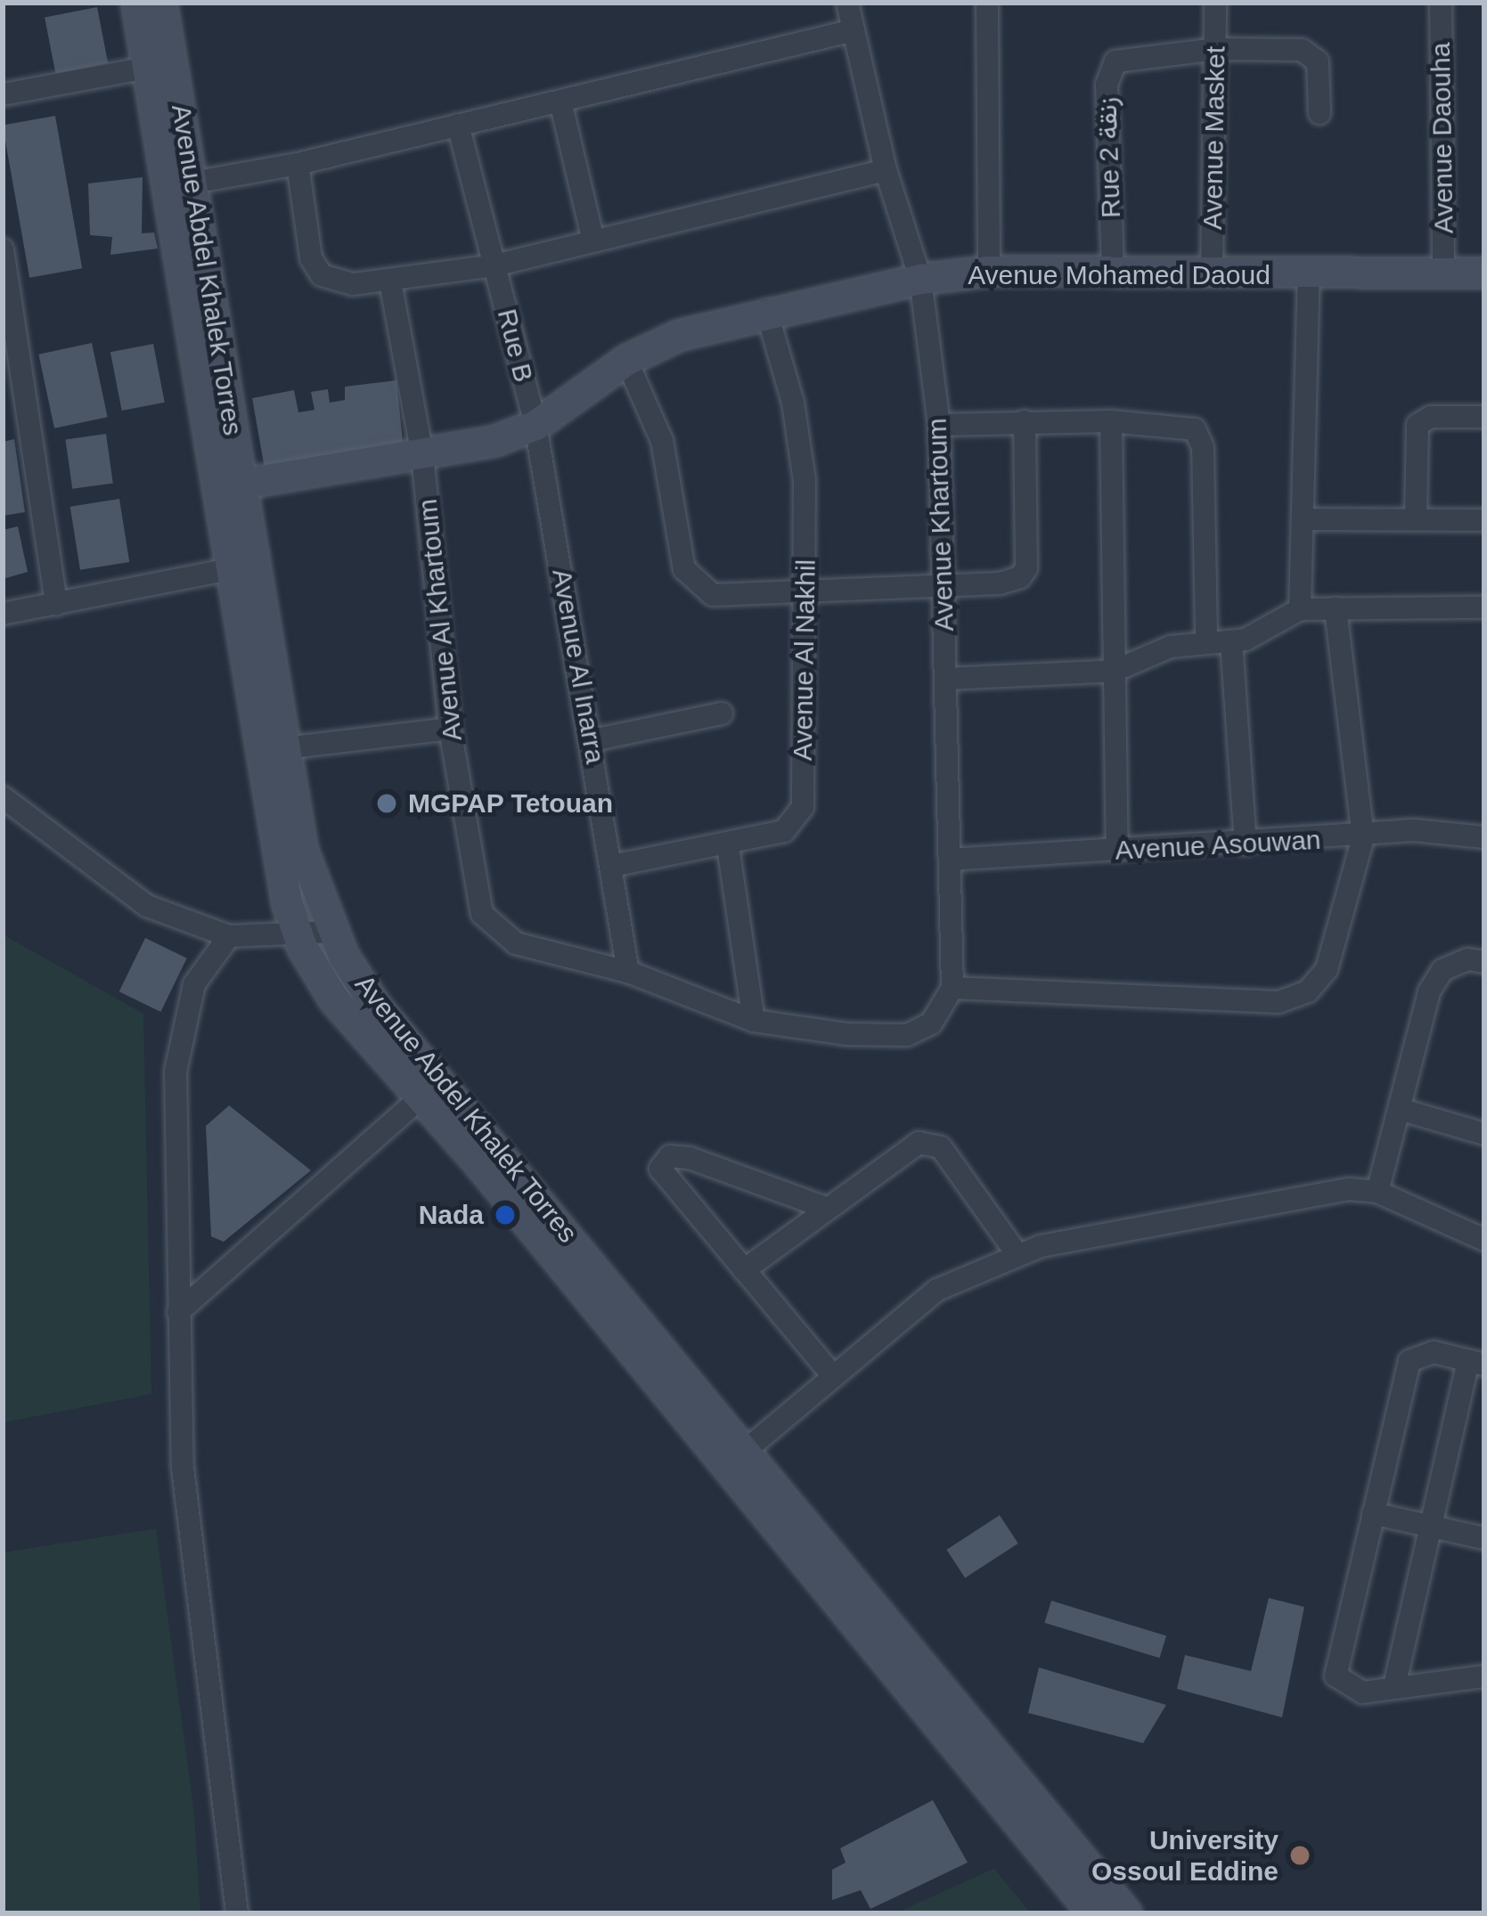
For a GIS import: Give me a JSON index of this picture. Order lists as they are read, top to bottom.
{
  "streets": {
    "main road": ["Avenue Abdel Khalek Torres", "Avenue Mohamed Daoud"],
    "street": [
      "Avenue Masket",
      "Avenue Daouha",
      "Rue 2 زنقة",
      "Rue B",
      "Avenue Khartoum",
      "Avenue Al Khartoum",
      "Avenue Al Nakhil",
      "Avenue Al Inarra",
      "Avenue Asouwan"
    ]
  },
  "crossings": [
    ["Avenue Masket", "Rue 2 زنقة"],
    ["Avenue Masket", "Avenue Mohamed Daoud"],
    ["Avenue Daouha", "Avenue Mohamed Daoud"],
    ["Rue 2 زنقة", "Avenue Mohamed Daoud"],
    ["Avenue Abdel Khalek Torres", "Avenue Mohamed Daoud"],
    ["Avenue Mohamed Daoud", "Rue B"],
    ["Avenue Mohamed Daoud", "Avenue Khartoum"],
    ["Avenue Mohamed Daoud", "Avenue Al Khartoum"],
    ["Avenue Mohamed Daoud", "Avenue Al Nakhil"],
    ["Avenue Mohamed Daoud", "Avenue Al Inarra"],
    ["Rue B", "Avenue Al Inarra"],
    ["Avenue Khartoum", "Avenue Asouwan"],
    ["Avenue Al Khartoum", "Avenue Al Inarra"],
    ["Avenue Al Nakhil", "Avenue Al Inarra"]
  ],
  "places": ["MGPAP Tetouan", "Nada", "University Ossoul Eddine"]
}
